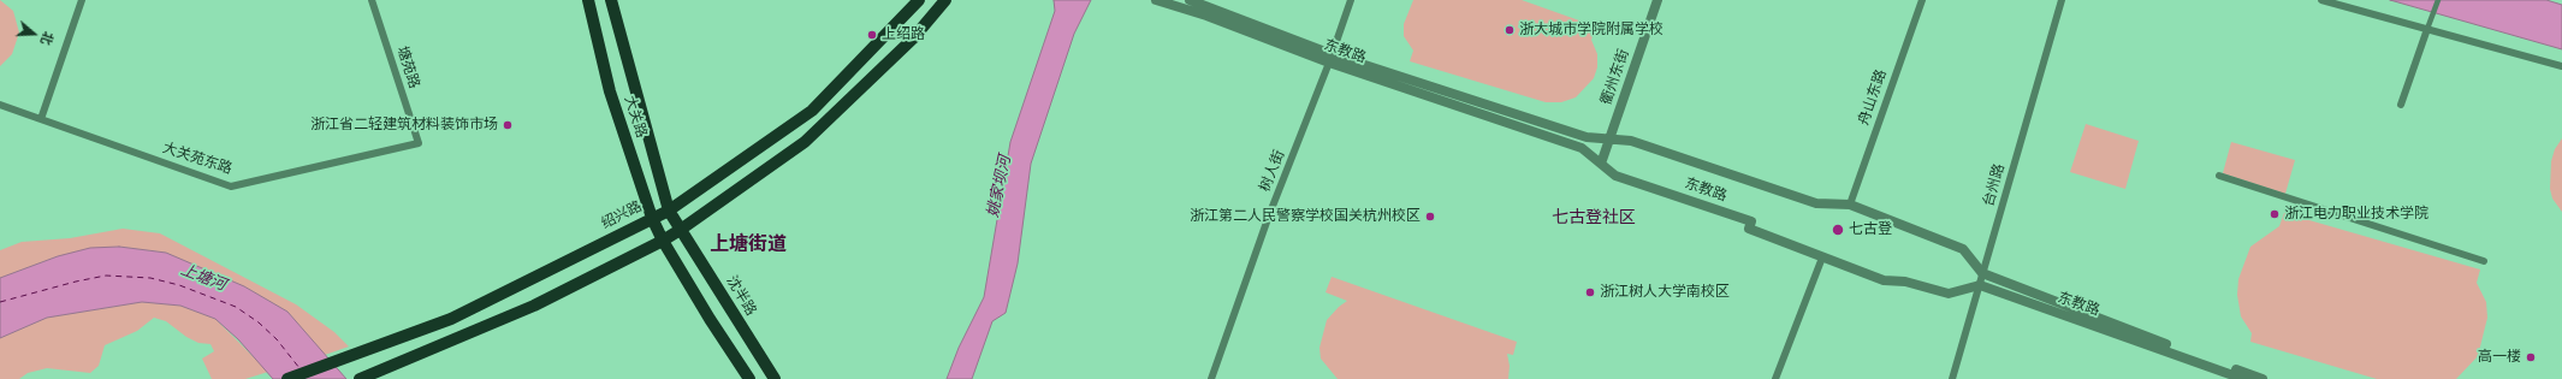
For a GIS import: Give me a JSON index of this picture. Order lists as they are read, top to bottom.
{
  "streets": {
    "main road": ["大关路", "绍兴路", "沈半路"],
    "street": [
      "东教路",
      "塘苑路",
      "衢州东街",
      "舟山东路",
      "大关苑东路",
      "树人街",
      "台州路"
    ]
  },
  "crossings": [
    ["东教路", "衢州东街"],
    ["东教路", "舟山东路"],
    ["东教路", "树人街"],
    ["东教路", "台州路"],
    ["塘苑路", "大关苑东路"],
    ["大关路", "绍兴路"],
    ["大关路", "沈半路"]
  ],
  "districts": ["七古登社区", "上塘街道"],
  "water": ["姚家坝河", "上塘河"],
  "places": [
    "浙大城市学院附属学校",
    "上绍路",
    "浙江省二轻建筑材料装饰市场",
    "浙江电力职业技术学院",
    "浙江第二人民警察学校国关杭州校区",
    "七古登",
    "浙江树人大学南校区",
    "高一楼"
  ],
  "north": "right"
}
